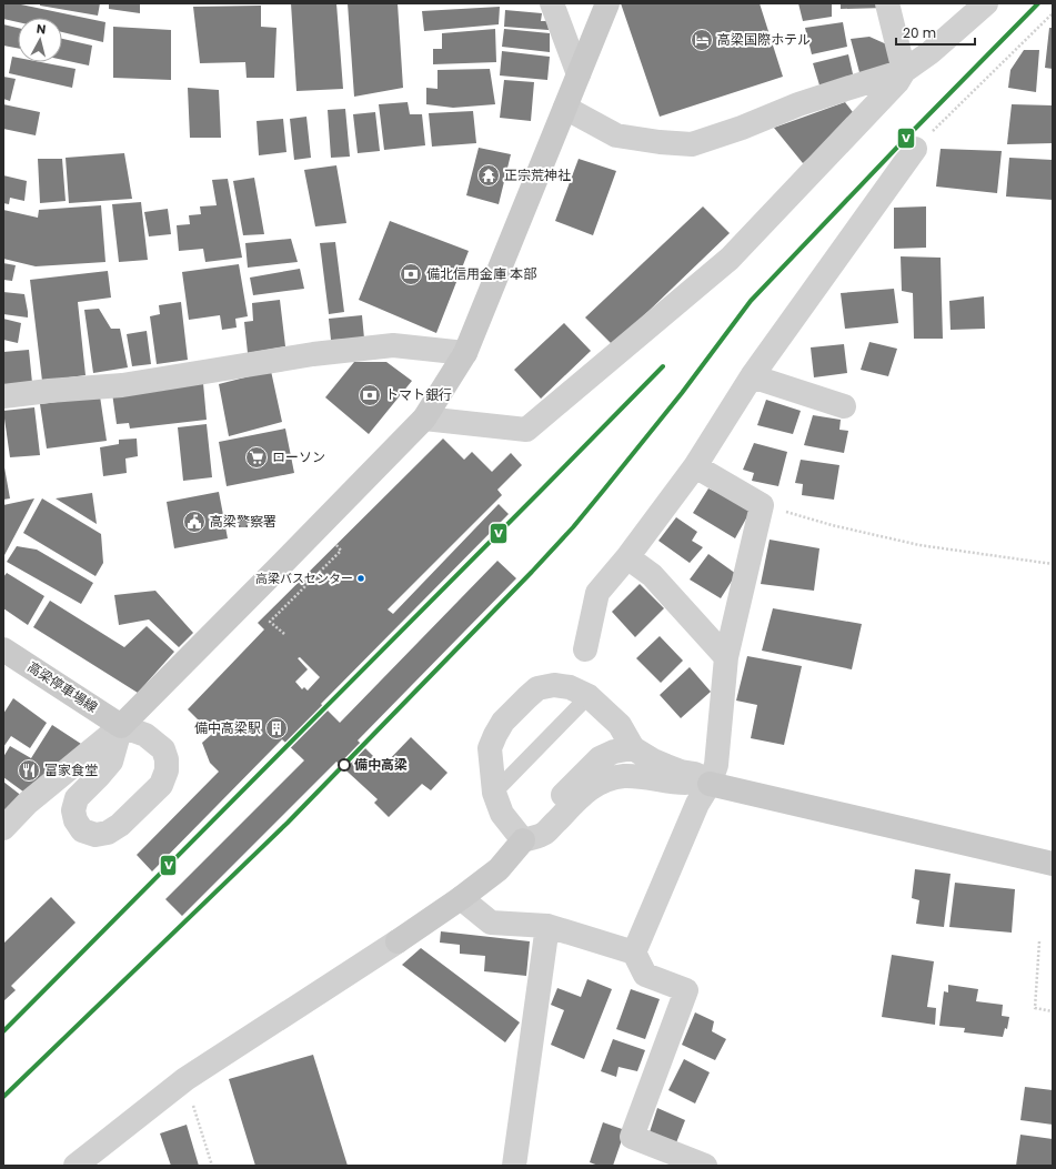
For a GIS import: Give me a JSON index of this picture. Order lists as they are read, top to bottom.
{
  "streets": {
    "street": ["高梁停車場線"]
  },
  "places": {
    "hotel": ["高梁国際ホテル"],
    "temple": ["正宗荒神社"],
    "bank": ["備北信用金庫 本部", "トマト銀行"],
    "supermarket": ["ローソン"],
    "public building": ["高梁警察署"],
    "other": ["高梁バスセンター", "備中高梁"],
    "building": ["備中高梁駅"],
    "restaurant": ["富家食堂"]
  },
  "lines": ["transit line V"],
  "scale_bar": "20 m",
  "north": "top"
}
